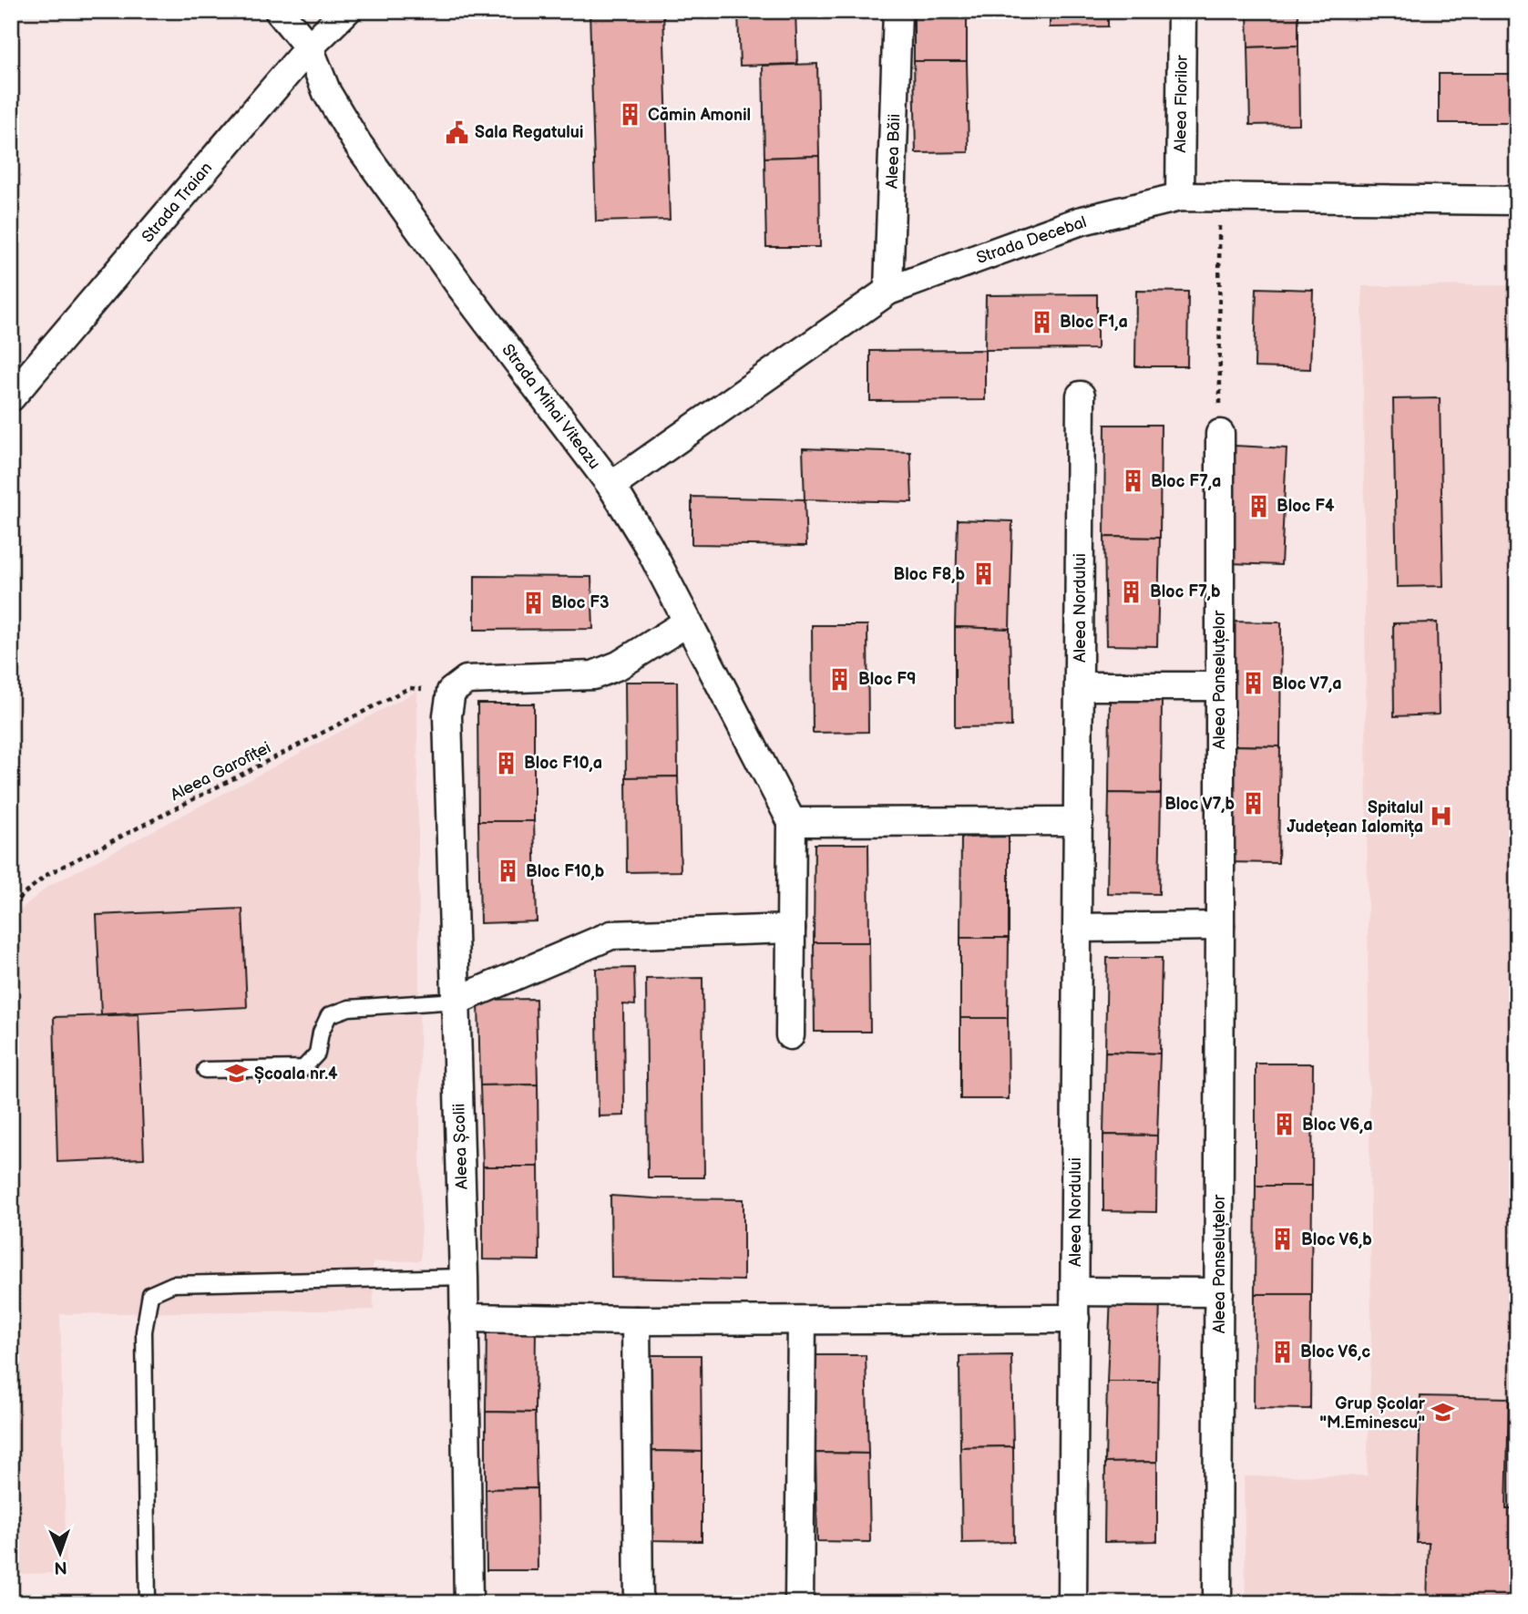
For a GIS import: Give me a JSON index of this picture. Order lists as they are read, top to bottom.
{
  "streets": {
    "street": [
      "Aleea Florilor",
      "Aleea Băii",
      "Strada Traian",
      "Strada Decebal",
      "Strada Mihai Viteazu",
      "Aleea Nordului",
      "Aleea Panseluțelor",
      "Aleea Școlii"
    ],
    "path": ["Aleea Garofiței"]
  },
  "crossings": [
    ["Aleea Florilor", "Strada Decebal"],
    ["Aleea Băii", "Strada Decebal"],
    ["Strada Traian", "Strada Mihai Viteazu"],
    ["Strada Decebal", "Strada Mihai Viteazu"],
    ["Aleea Garofiței", "Aleea Școlii"]
  ],
  "places": {
    "building": [
      "Cămin Amonil",
      "Bloc F1,a",
      "Bloc F7,a",
      "Bloc F4",
      "Bloc F8,b",
      "Bloc F7,b",
      "Bloc F3",
      "Bloc F9",
      "Bloc V7,a",
      "Bloc F10,a",
      "Bloc V7,b",
      "Bloc F10,b",
      "Bloc V6,a",
      "Bloc V6,b",
      "Bloc V6,c"
    ],
    "public building": ["Sala Regatului"],
    "hospital": ["Spitalul Județean Ialomița"],
    "school or university": ["Școala nr.4", "Grup Școlar \"M.Eminescu\""]
  },
  "north": "bottom"
}
